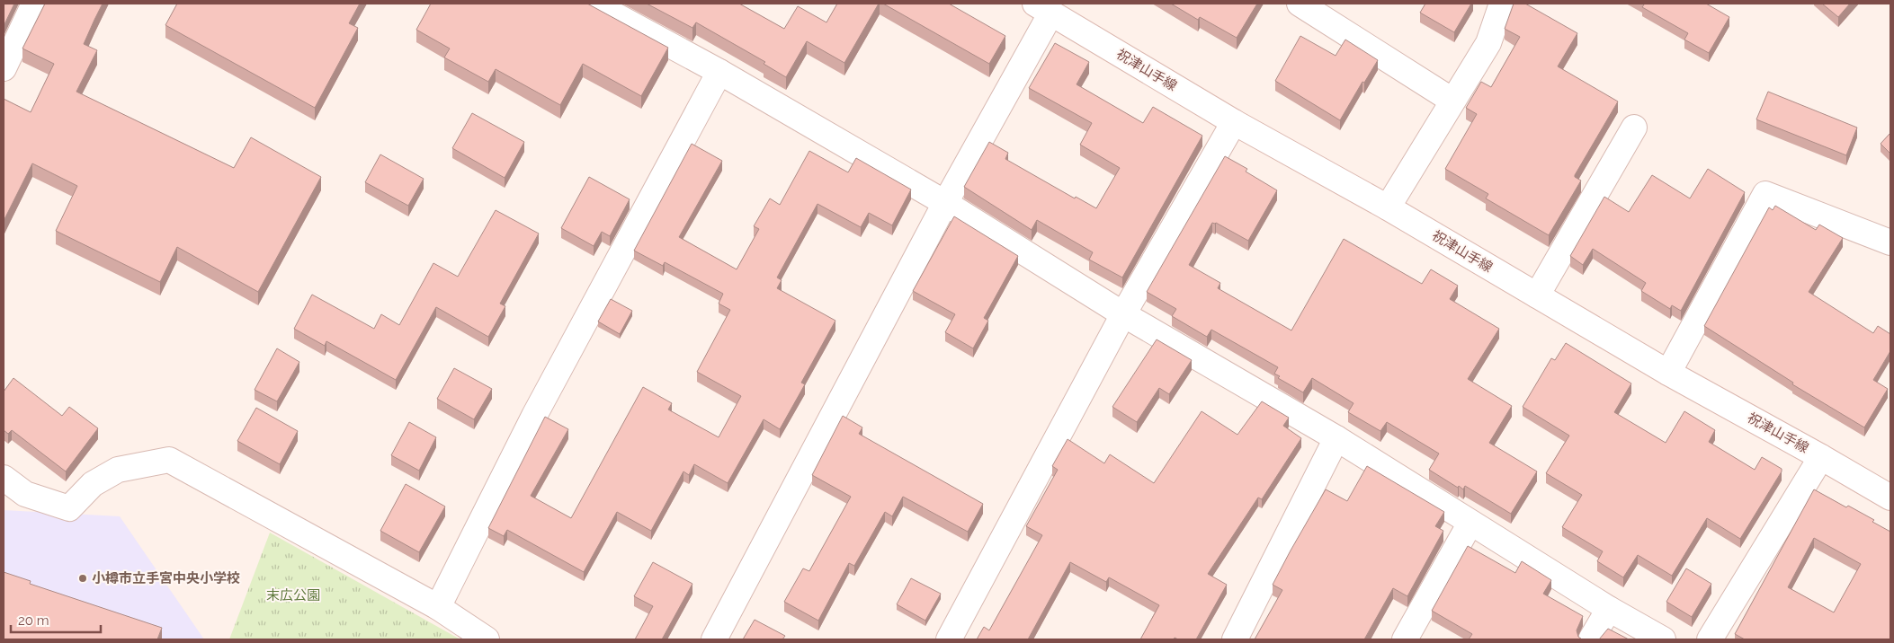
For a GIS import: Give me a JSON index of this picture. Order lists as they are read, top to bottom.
{
  "streets": {
    "street": ["祝津山手線"]
  },
  "parks": ["末広公園"],
  "places": ["小樽市立手宮中央小学校"],
  "scale_bar": "20 m"
}
